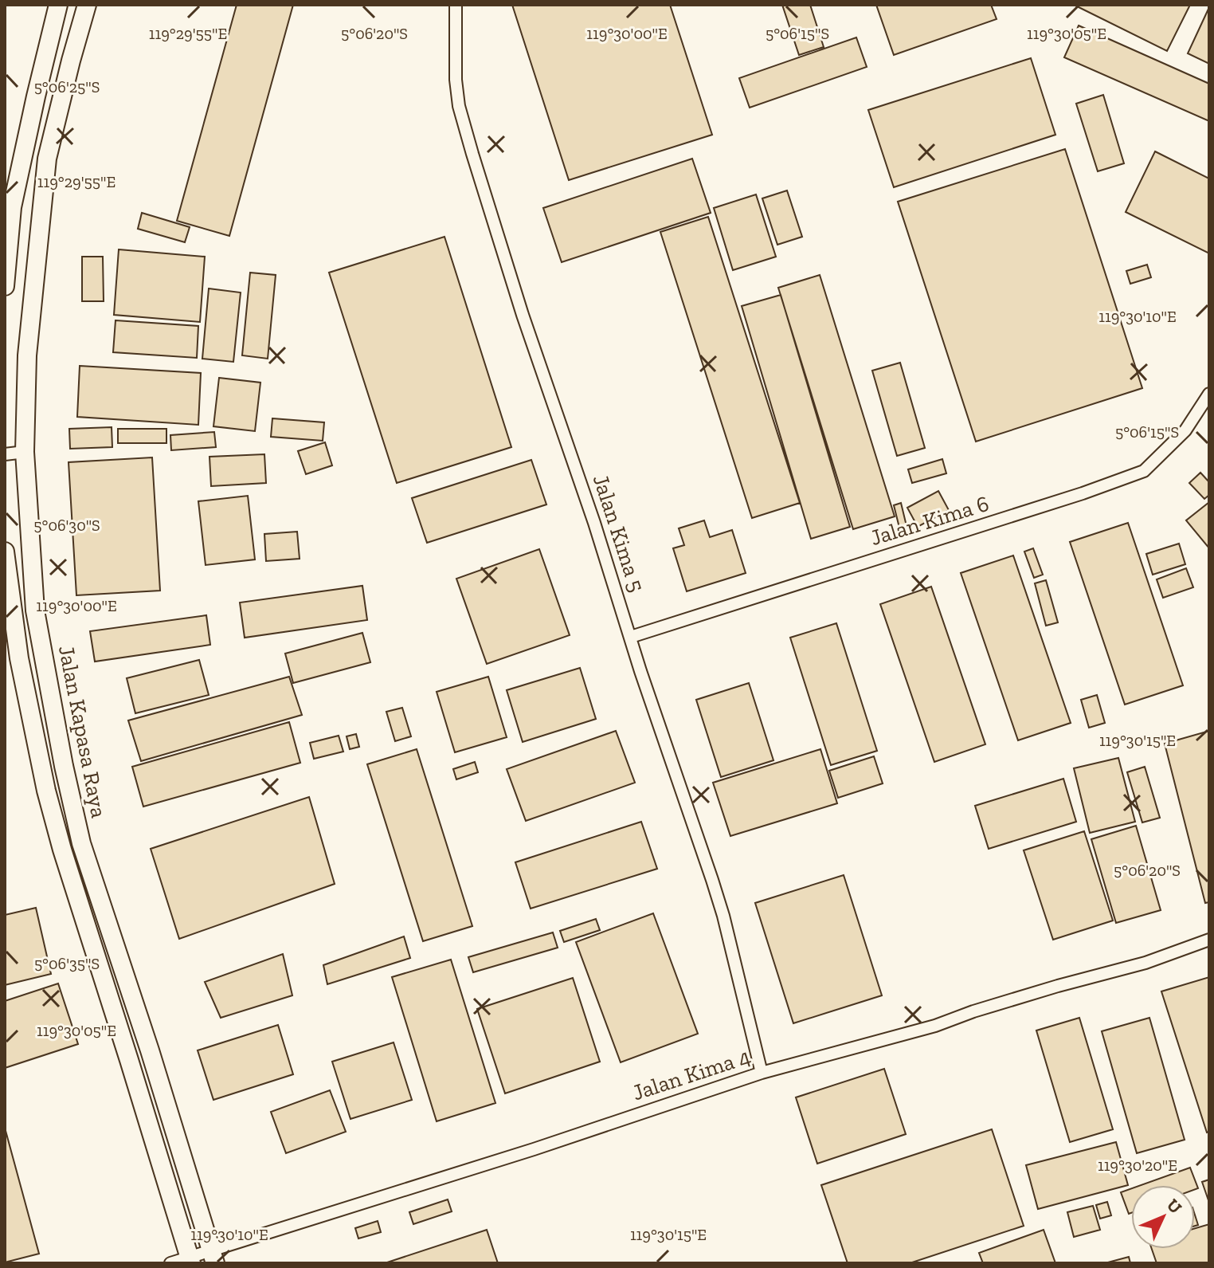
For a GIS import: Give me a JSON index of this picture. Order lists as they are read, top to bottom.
{
  "streets": {
    "main road": ["Jalan Kapasa Raya"],
    "street": ["Jalan Kima 6", "Jalan Kima 5", "Jalan Kima 4"]
  },
  "crossings": [
    ["Jalan Kima 6", "Jalan Kima 5"],
    ["Jalan Kima 5", "Jalan Kima 4"],
    ["Jalan Kapasa Raya", "Jalan Kima 4"]
  ],
  "north": "top right",
  "coordinates": [
    "119°29'55\"E",
    "119°30'00\"E",
    "119°30'05\"E",
    "5°06'20\"S",
    "5°06'15\"S",
    "5°06'25\"S",
    "119°30'10\"E",
    "5°06'30\"S",
    "119°30'15\"E",
    "5°06'35\"S",
    "119°30'20\"E"
  ]
}
